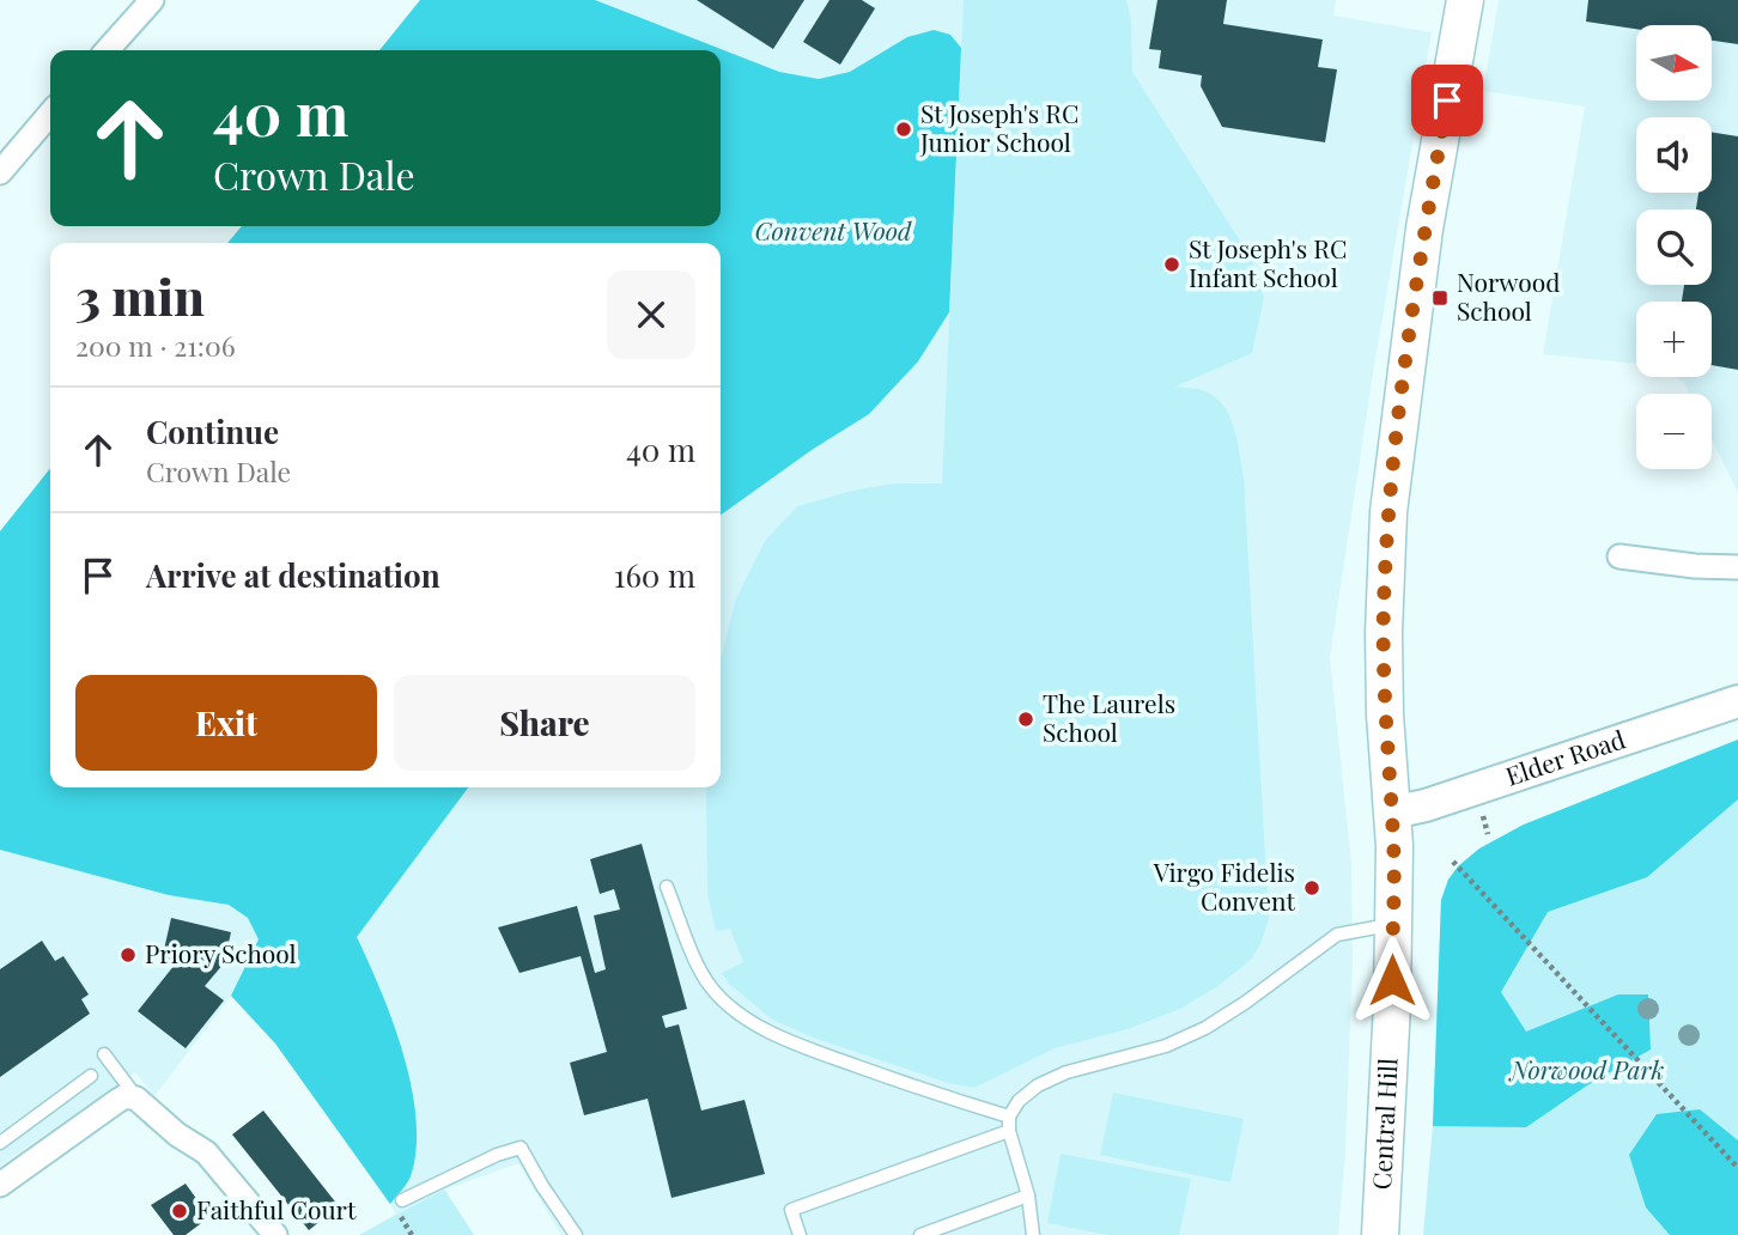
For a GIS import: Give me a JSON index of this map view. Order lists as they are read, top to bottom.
{
  "streets": {
    "main road": ["Elder Road", "Central Hill"]
  },
  "crossings": [
    ["Elder Road", "Central Hill"]
  ],
  "parks": ["Convent Wood", "Norwood Park"],
  "places": {
    "other": [
      "St Joseph's RC Junior School",
      "St Joseph's RC Infant School",
      "The Laurels School",
      "Virgo Fidelis Convent",
      "Priory School",
      "Faithful Court"
    ],
    "transit": ["Norwood School"]
  },
  "north": "right",
  "page": {
    "map_buttons": ["+", "−"],
    "turn": ["40 m", "Crown Dale"],
    "heading": ["3 min", "200 m · 21:06"],
    "list": [
      {
        "name": "Continue",
        "note": "Crown Dale",
        "value": "40 m"
      },
      {
        "name": "Arrive at destination",
        "value": "160 m"
      }
    ],
    "buttons": ["Exit", "Share"]
  }
}
